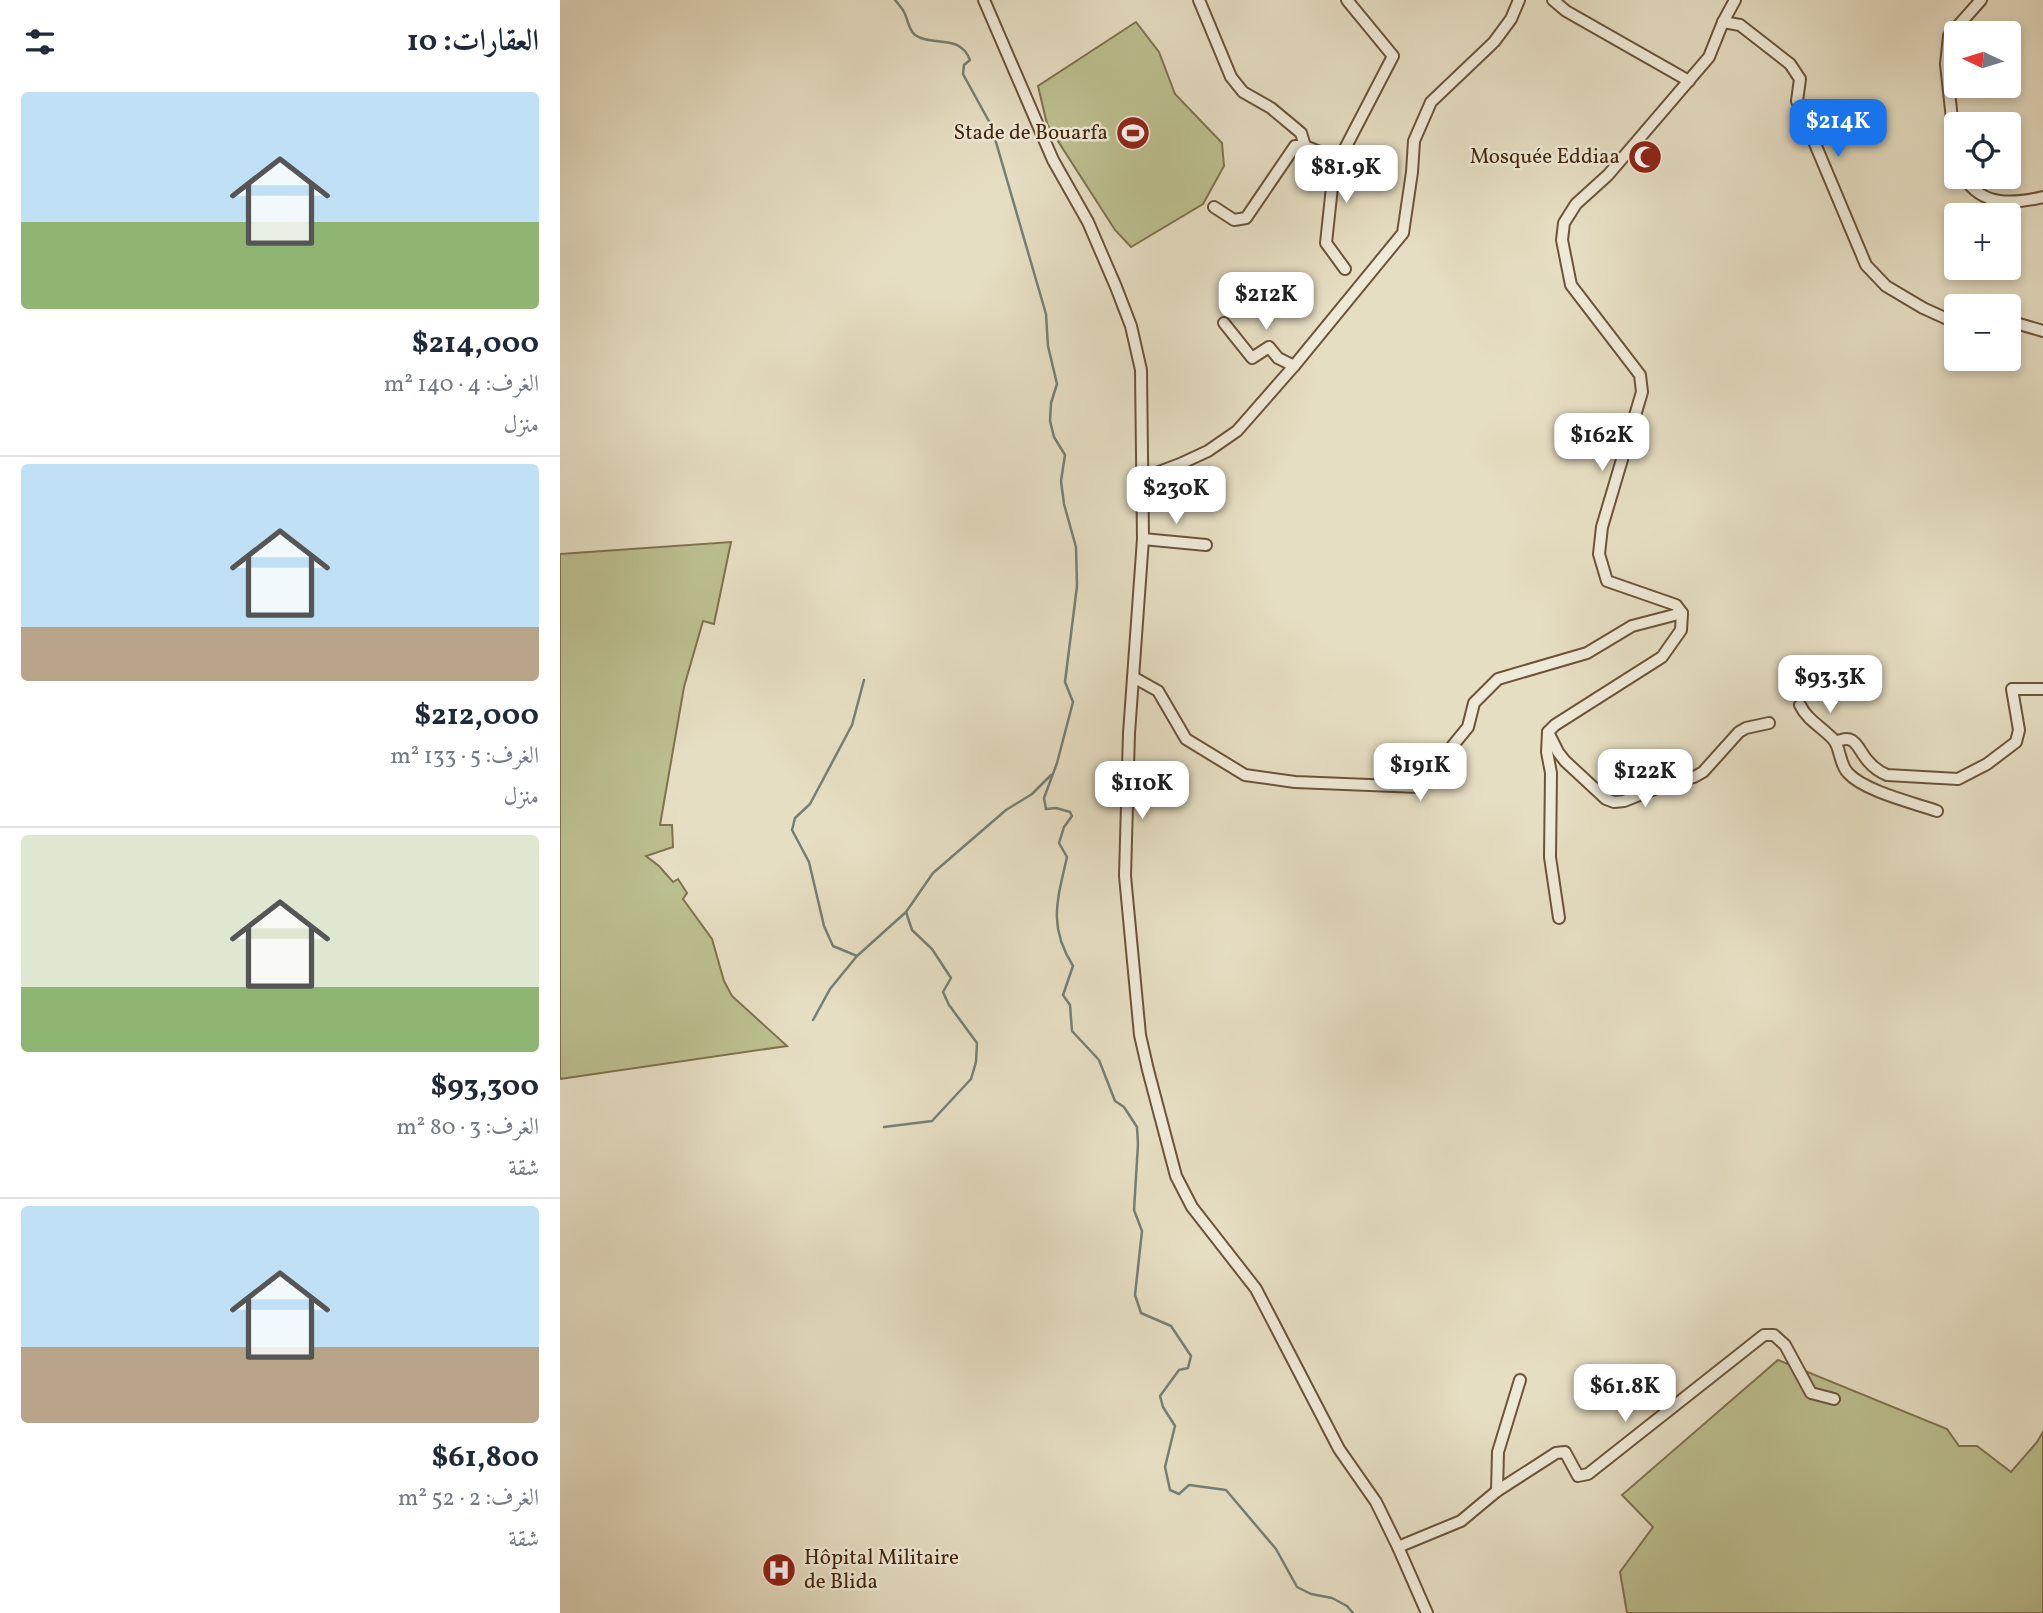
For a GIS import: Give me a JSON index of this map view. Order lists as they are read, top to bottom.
{
  "places": {
    "sports": ["Stade de Bouarfa"],
    "mosque": ["Mosquée Eddiaa"],
    "hospital": ["Hôpital Militaire de Blida"]
  },
  "north": "left",
  "page": {
    "heading": "العقارات: 10",
    "map_buttons": ["+", "−"],
    "list": [
      {
        "name": "$214,000",
        "note": "الغرف: 4 · 140 m² · منزل"
      },
      {
        "name": "$212,000",
        "note": "الغرف: 5 · 133 m² · منزل"
      },
      {
        "name": "$93,300",
        "note": "الغرف: 3 · 80 m² · شقة"
      },
      {
        "name": "$61,800",
        "note": "الغرف: 2 · 52 m² · شقة"
      }
    ],
    "price": [
      "$214K",
      "$81.9K",
      "$212K",
      "$162K",
      "$230K",
      "$93.3K",
      "$191K",
      "$122K",
      "$110K",
      "$61.8K"
    ]
  }
}
